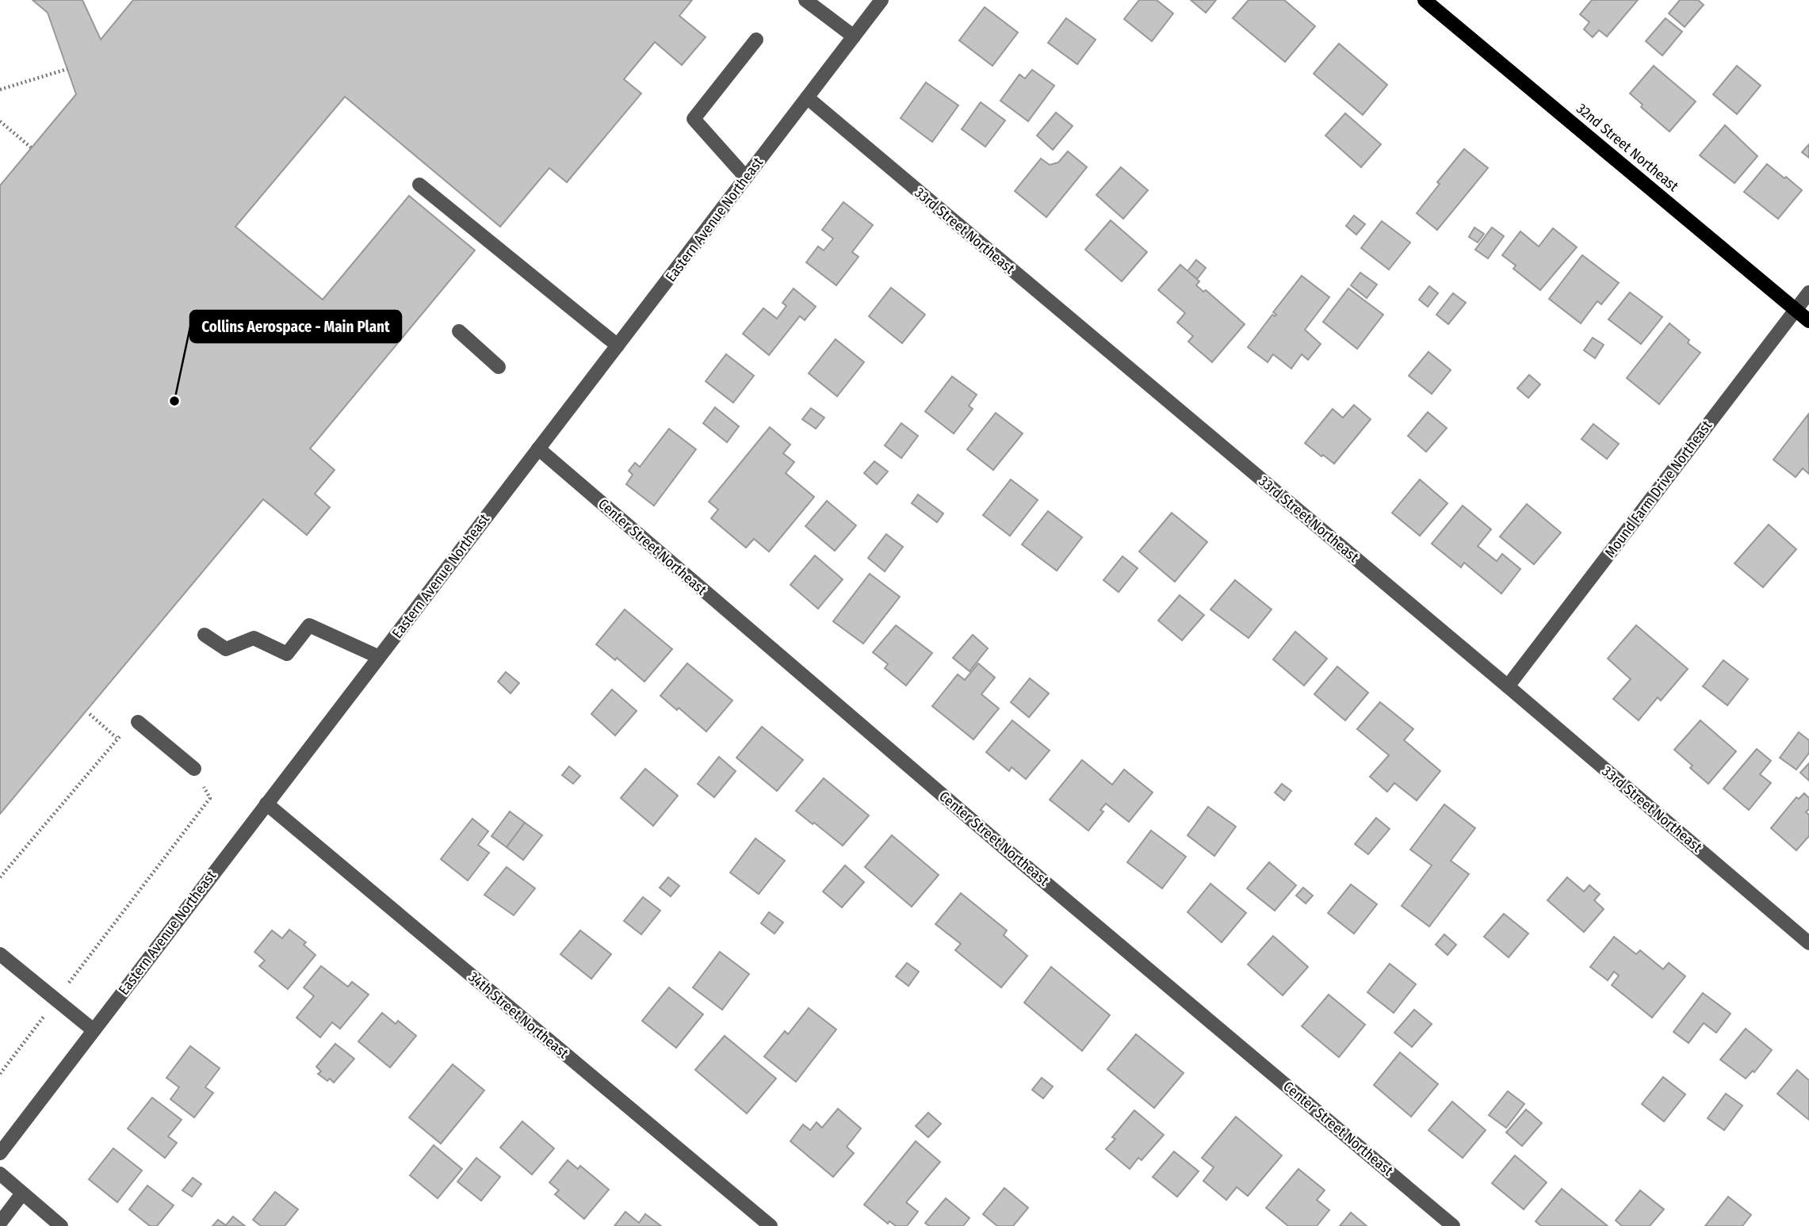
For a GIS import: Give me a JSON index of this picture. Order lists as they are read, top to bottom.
{
  "streets": {
    "main road": ["32nd Street Northeast"],
    "street": [
      "Eastern Avenue Northeast",
      "33rd Street Northeast",
      "Mound Farm Drive Northeast",
      "Center Street Northeast",
      "34th Street Northeast"
    ]
  },
  "crossings": [
    ["32nd Street Northeast", "Mound Farm Drive Northeast"],
    ["Eastern Avenue Northeast", "33rd Street Northeast"],
    ["Eastern Avenue Northeast", "Center Street Northeast"],
    ["Eastern Avenue Northeast", "34th Street Northeast"],
    ["33rd Street Northeast", "Mound Farm Drive Northeast"]
  ],
  "places": ["Collins Aerospace - Main Plant"]
}
